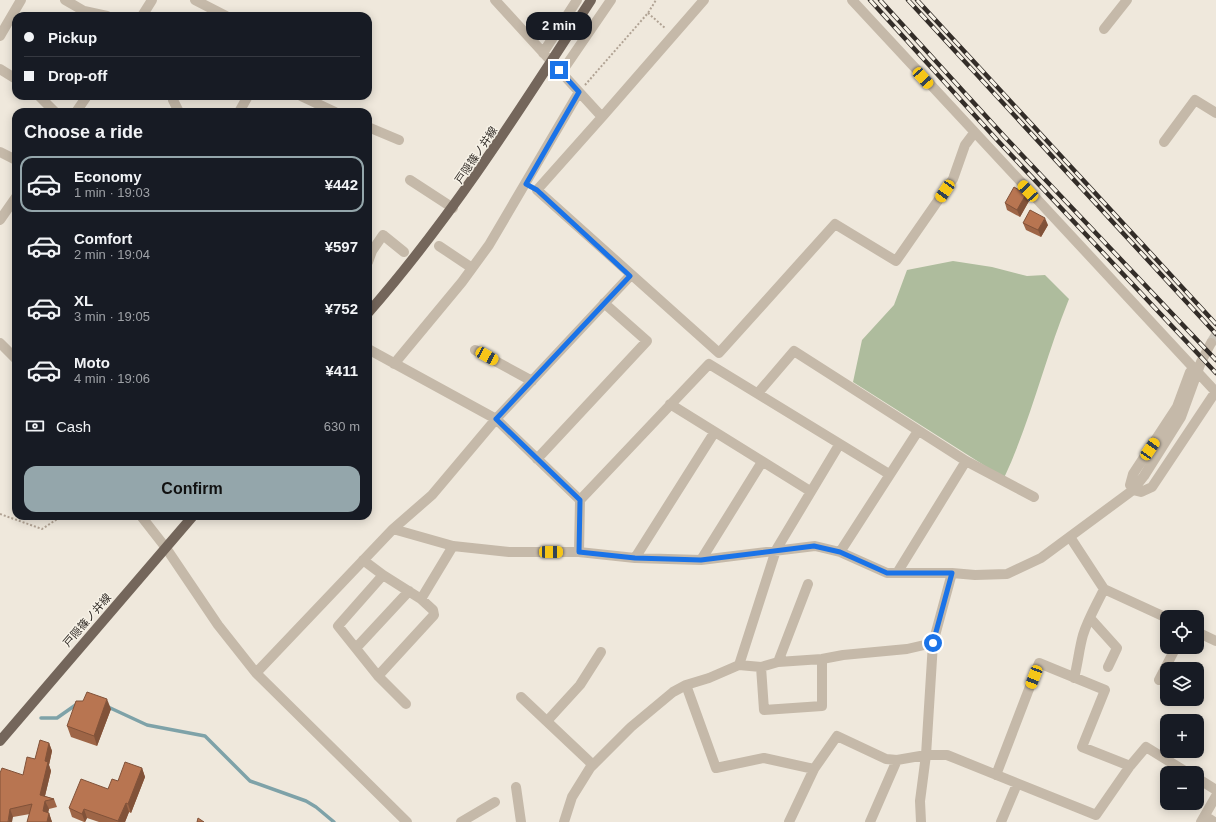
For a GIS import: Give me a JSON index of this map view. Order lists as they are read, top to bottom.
{
  "streets": {
    "main road": ["戸隠篠ノ井線"]
  },
  "page": {
    "bubble": "2 min",
    "banner": ["Pickup", "Drop-off"],
    "heading": "Choose a ride",
    "list": [
      {
        "name": "Economy",
        "note": "1 min · 19:03",
        "value": "¥442"
      },
      {
        "name": "Comfort",
        "note": "2 min · 19:04",
        "value": "¥597"
      },
      {
        "name": "XL",
        "note": "3 min · 19:05",
        "value": "¥752"
      },
      {
        "name": "Moto",
        "note": "4 min · 19:06",
        "value": "¥411"
      }
    ],
    "pay": ["Cash", "630 m"],
    "buttons": "Confirm",
    "map_buttons": ["+", "−"]
  }
}
